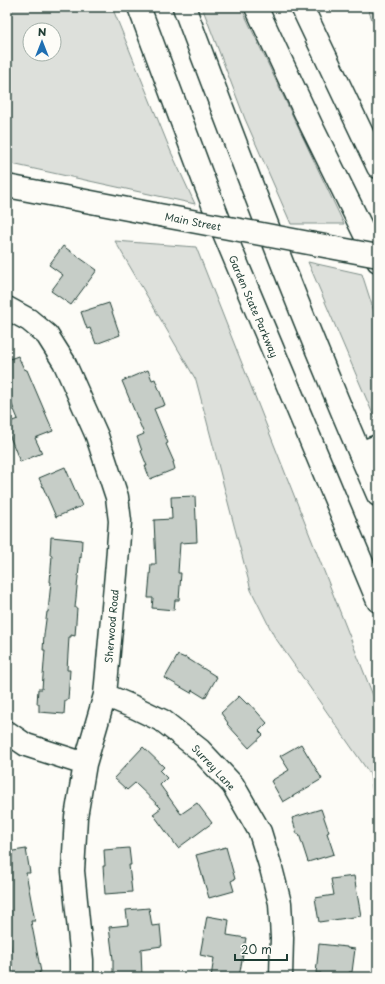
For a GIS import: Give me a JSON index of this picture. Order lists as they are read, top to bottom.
{
  "streets": {
    "main road": [
      "Main Street",
      "Garden State Parkway",
      "Sherwood Road",
      "Surrey Lane"
    ]
  },
  "crossings": [
    ["Sherwood Road", "Surrey Lane"]
  ],
  "scale_bar": "20 m",
  "north": "top"
}
